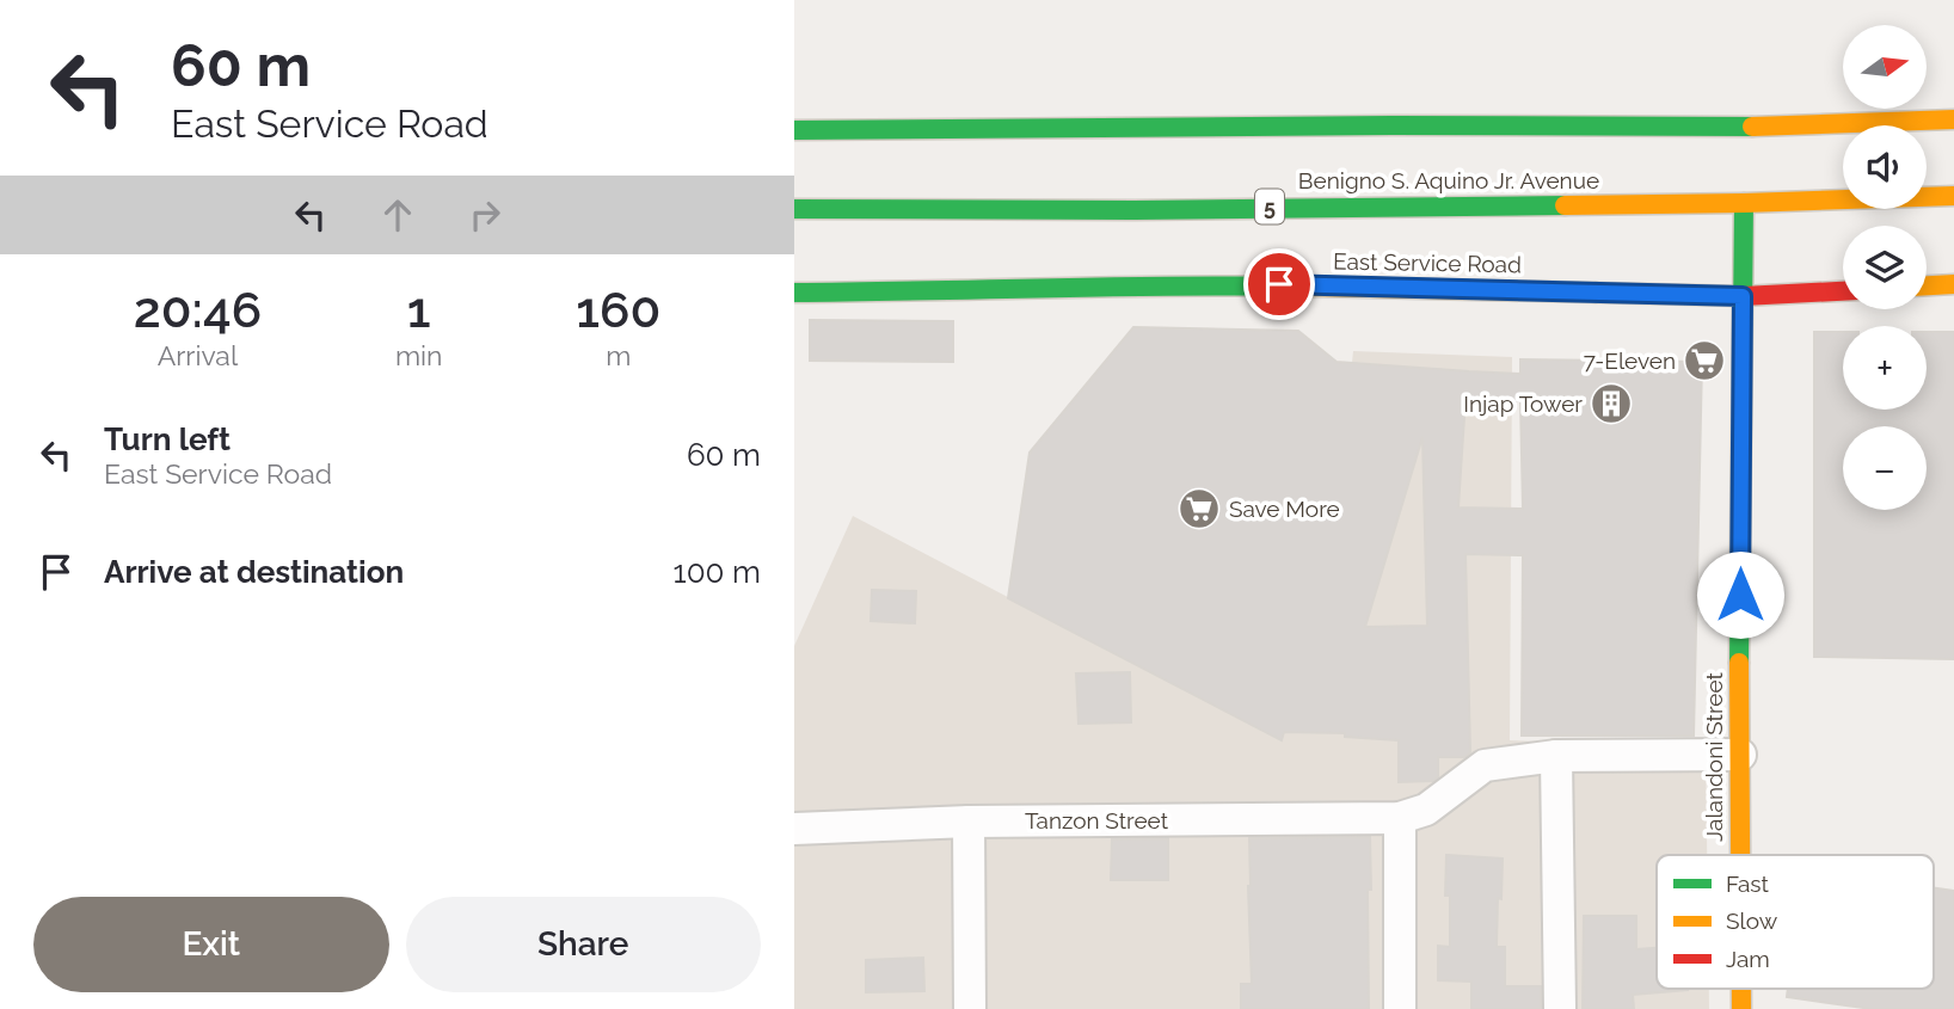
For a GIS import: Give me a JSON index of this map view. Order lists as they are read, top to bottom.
{
  "streets": {
    "main road": [
      "Benigno S. Aquino Jr. Avenue",
      "5",
      "East Service Road",
      "Jalandoni Street"
    ],
    "street": ["Tanzon Street"]
  },
  "crossings": [
    ["Benigno S. Aquino Jr. Avenue", "Jalandoni Street"],
    ["East Service Road", "Jalandoni Street"]
  ],
  "places": {
    "supermarket": ["7-Eleven", "Save More"],
    "building": ["Injap Tower"]
  },
  "legend": ["Fast", "Slow", "Jam"],
  "north": "right",
  "page": {
    "turn": ["60 m", "East Service Road"],
    "map_buttons": ["+", "−"],
    "eta": [
      "20:46",
      "Arrival",
      "1",
      "min",
      "160",
      "m"
    ],
    "list": [
      {
        "name": "Turn left",
        "note": "East Service Road",
        "value": "60 m"
      },
      {
        "name": "Arrive at destination",
        "value": "100 m"
      }
    ],
    "buttons": ["Exit", "Share"]
  }
}
